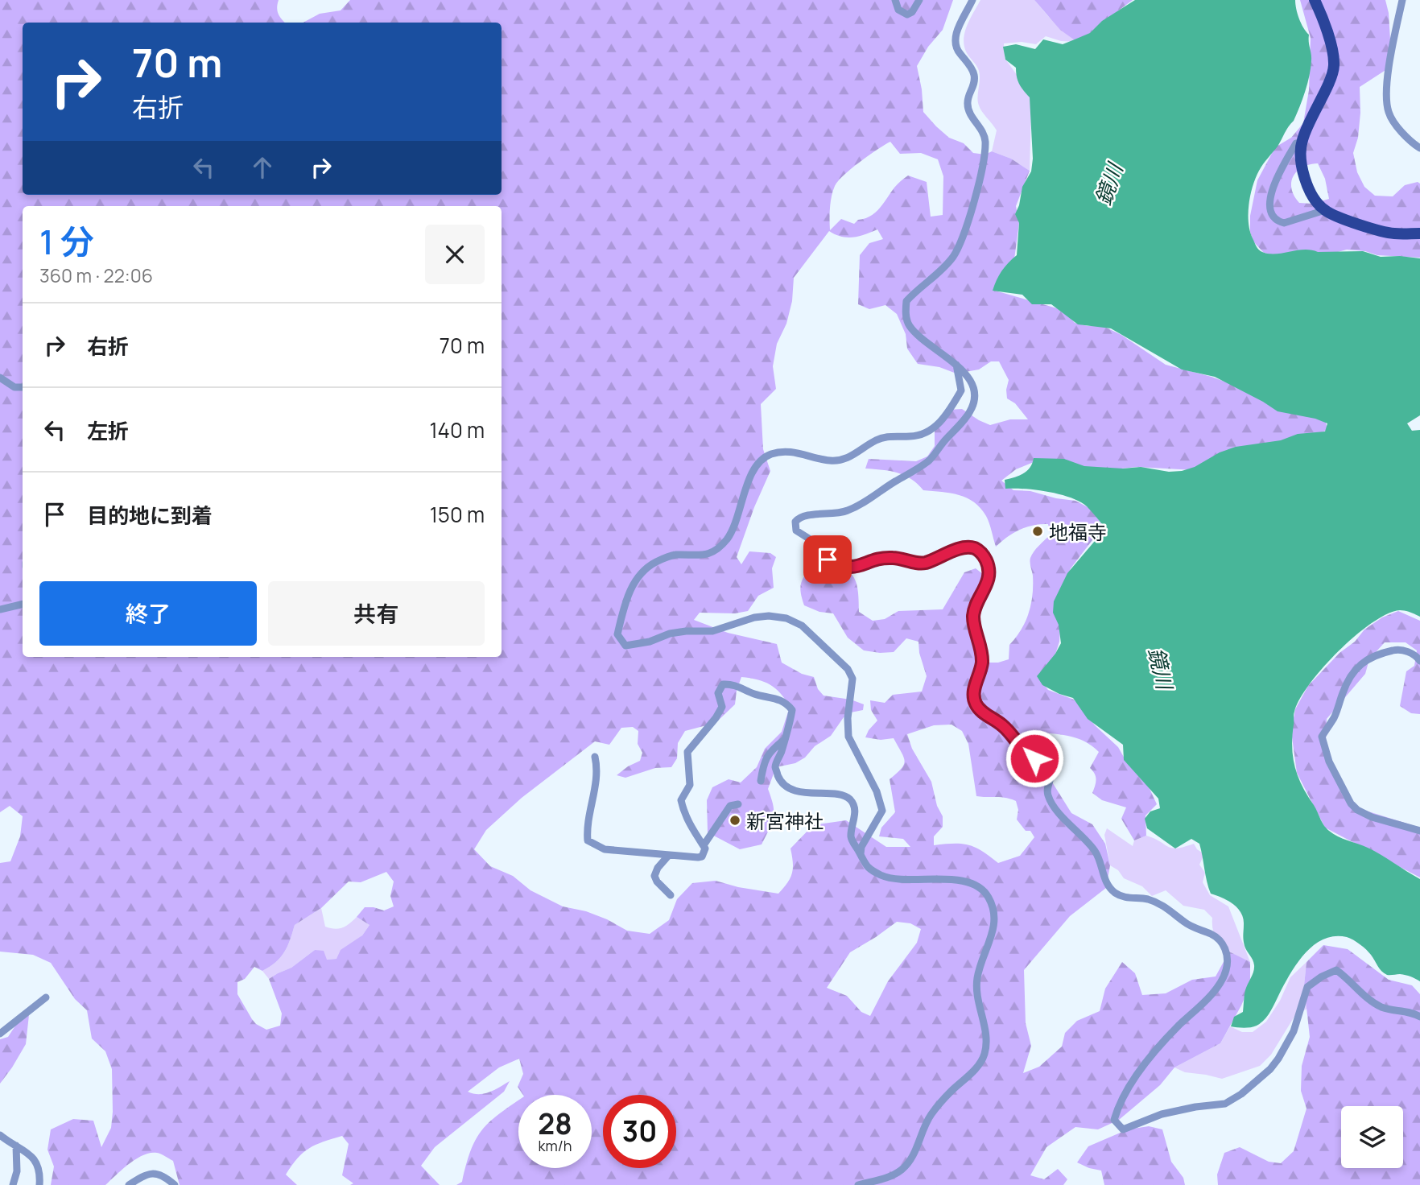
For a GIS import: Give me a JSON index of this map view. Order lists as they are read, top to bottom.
{
  "water": ["鏡川"],
  "places": ["地福寺", "新宮神社"],
  "page": {
    "turn": ["70 m", "右折"],
    "heading": ["1 分", "360 m · 22:06"],
    "list": [
      {
        "name": "右折",
        "value": "70 m"
      },
      {
        "name": "左折",
        "value": "140 m"
      },
      {
        "name": "目的地に到着",
        "value": "150 m"
      }
    ],
    "buttons": ["終了", "共有"],
    "speed": "28 km/h",
    "limit": "30"
  }
}
